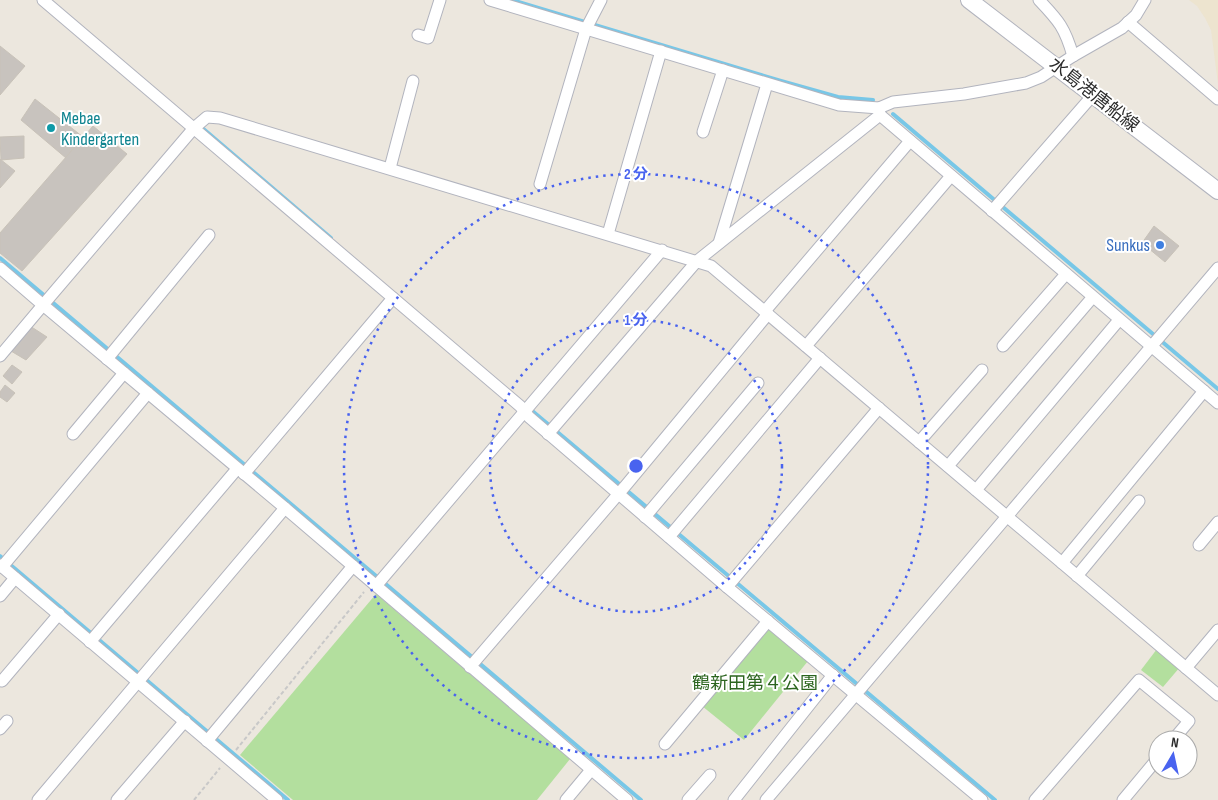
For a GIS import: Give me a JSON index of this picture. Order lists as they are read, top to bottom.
{
  "streets": {
    "main road": ["水島港唐船線"]
  },
  "parks": ["鶴新田第４公園"],
  "places": ["Mebae Kindergarten", "Sunkus"],
  "north": "top",
  "rings": ["2 分", "1 分"]
}
